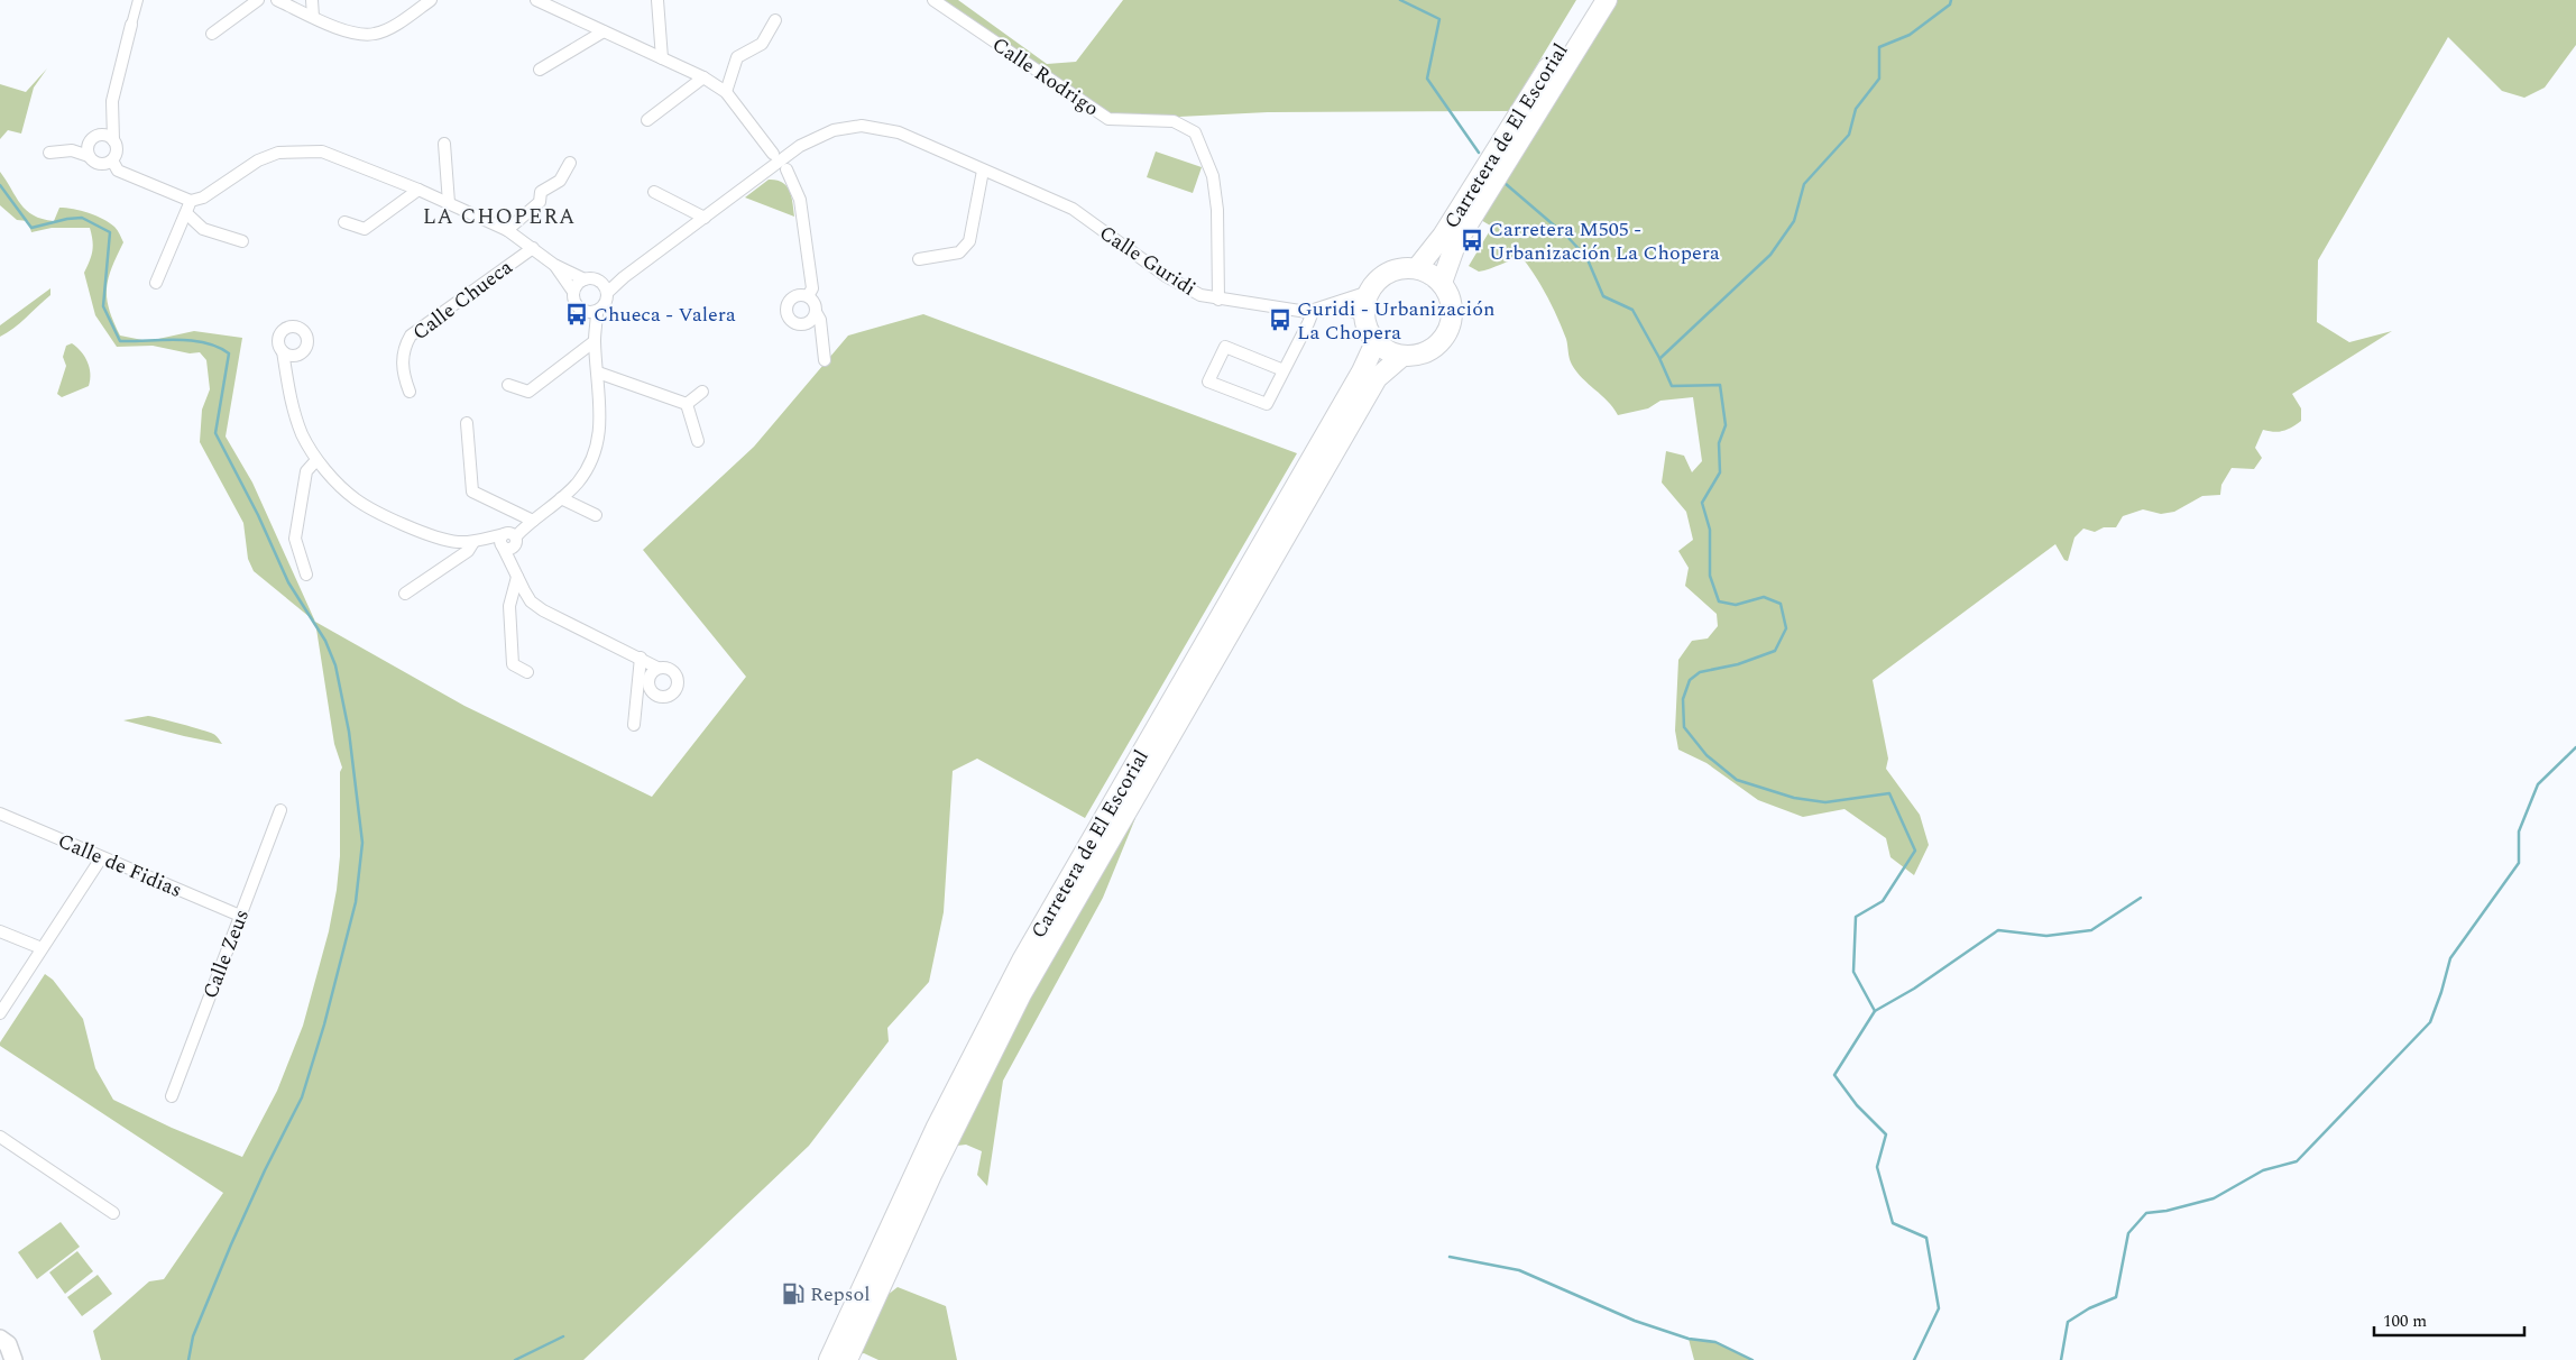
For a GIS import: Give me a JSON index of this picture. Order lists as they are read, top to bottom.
{
  "streets": {
    "highway": ["Carretera de El Escorial"],
    "street": [
      "Calle Rodrigo",
      "Calle Guridi",
      "Calle Chueca",
      "Calle de Fidias",
      "Calle Zeus"
    ]
  },
  "crossings": [
    ["Calle Rodrigo", "Calle Guridi"],
    ["Carretera de El Escorial", "Calle Guridi"],
    ["Calle Guridi", "Calle Chueca"],
    ["Calle de Fidias", "Calle Zeus"]
  ],
  "districts": ["LA CHOPERA"],
  "places": {
    "bus stop": ["Carretera M505 - Urbanización La Chopera", "Chueca - Valera", "Guridi - Urbanización La Chopera"],
    "fuel station": ["Repsol"]
  },
  "scale_bar": "100 m"
}
